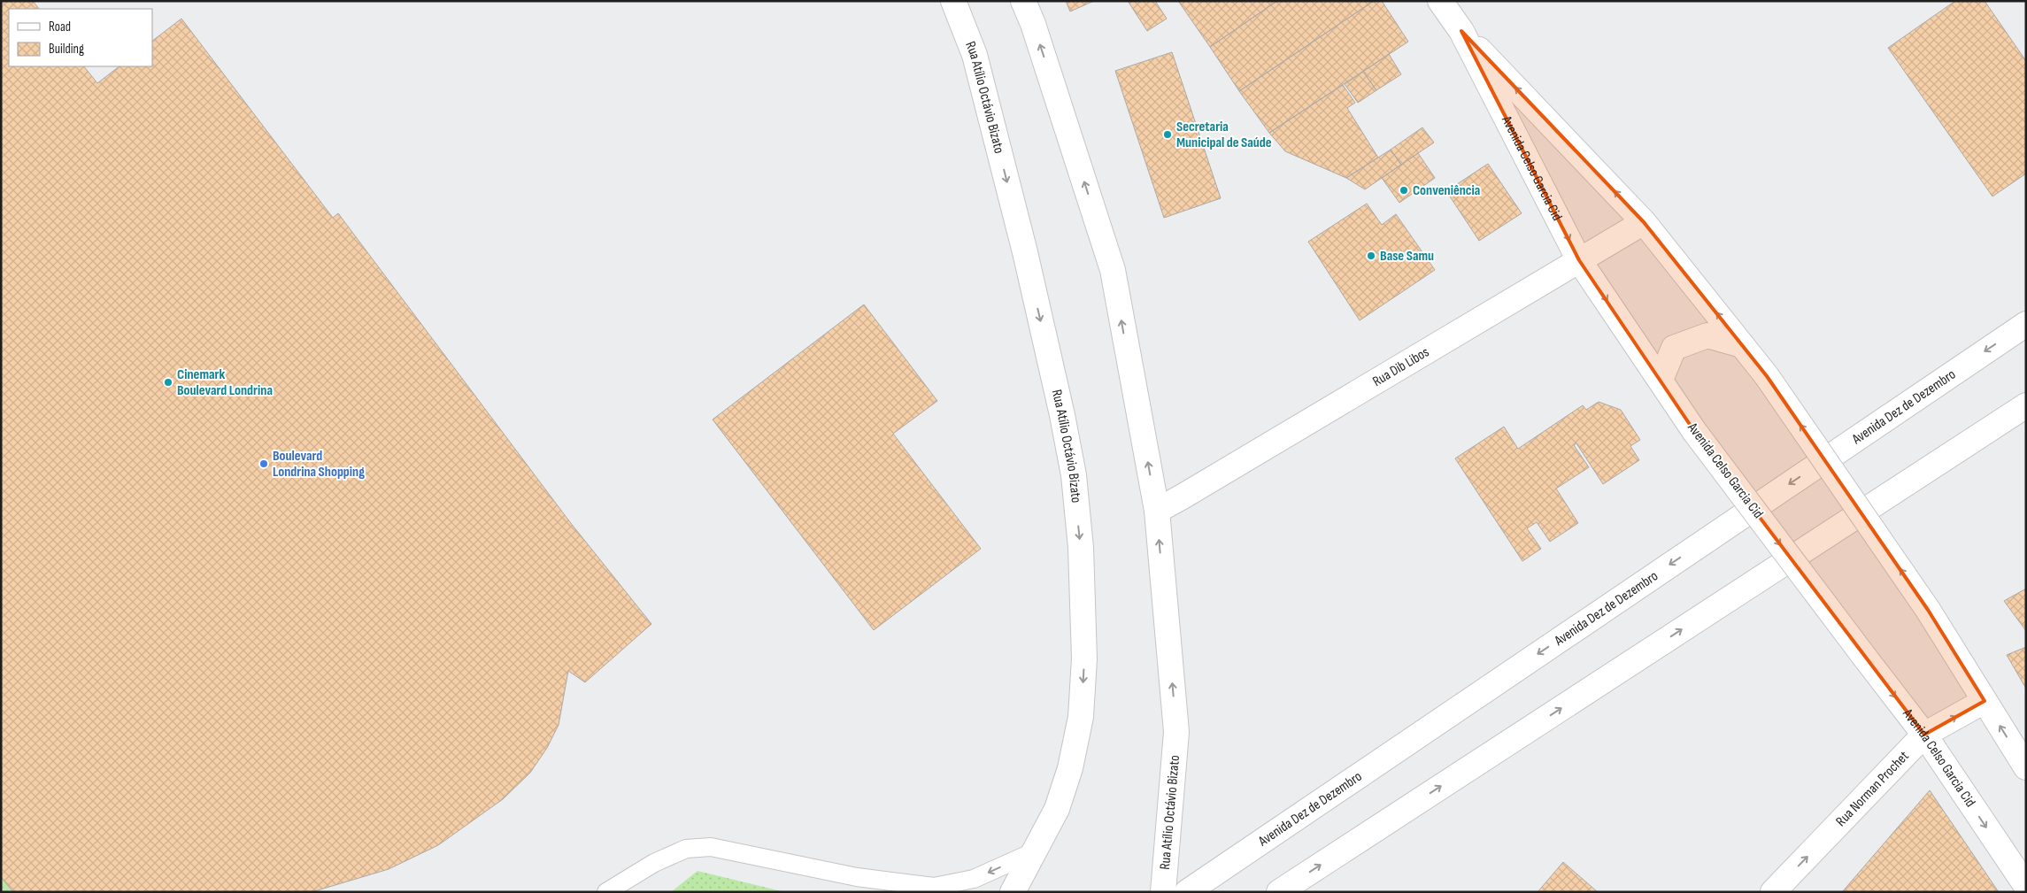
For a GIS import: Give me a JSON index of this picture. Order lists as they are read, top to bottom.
{
  "streets": {
    "main road": [
      "Rua Atílio Octávio Bizato",
      "Avenida Celso Garcia Cid",
      "Rua Dib Libos",
      "Avenida Dez de Dezembro",
      "Rua Norman Prochet"
    ]
  },
  "crossings": [
    ["Rua Atílio Octávio Bizato", "Rua Dib Libos"],
    ["Avenida Celso Garcia Cid", "Rua Dib Libos"],
    ["Avenida Celso Garcia Cid", "Rua Norman Prochet"]
  ],
  "one_way": ["Rua Norman Prochet"],
  "places": [
    "Secretaria Municipal de Saúde",
    "Conveniência",
    "Base Samu",
    "Cinemark Boulevard Londrina",
    "Boulevard Londrina Shopping"
  ],
  "legend": ["Road", "Building"]
}
